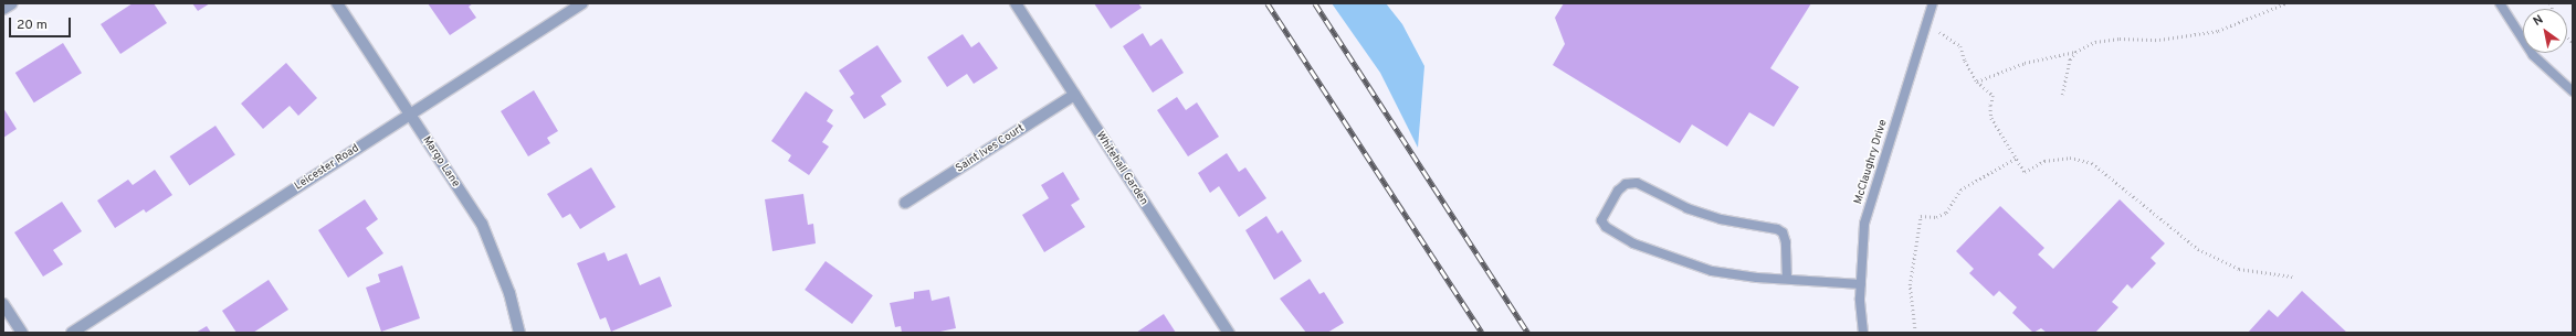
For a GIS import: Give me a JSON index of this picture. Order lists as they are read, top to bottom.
{
  "streets": {
    "street": [
      "Saint Ives Court",
      "Margo Lane",
      "Leicester Road",
      "Whitehall Garden"
    ],
    "lane": ["McClaughry Drive"]
  },
  "crossings": [
    ["Saint Ives Court", "Whitehall Garden"],
    ["Margo Lane", "Leicester Road"]
  ],
  "scale_bar": "20 m",
  "north": "top left"
}
